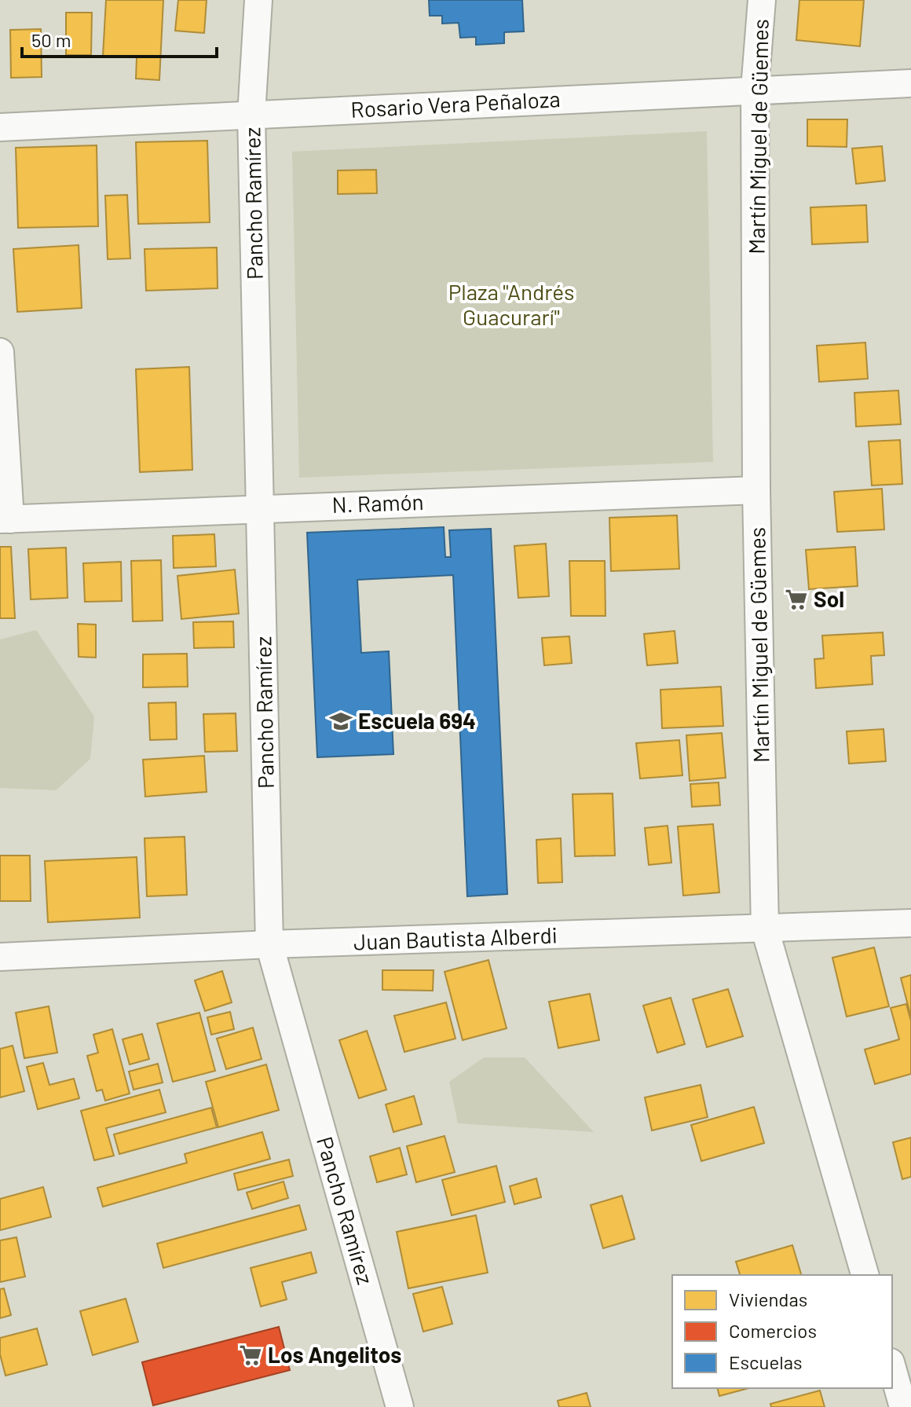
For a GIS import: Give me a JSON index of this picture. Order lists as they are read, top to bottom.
{
  "streets": {
    "street": [
      "Rosario Vera Peñaloza",
      "Martín Miguel de Güemes",
      "Pancho Ramírez",
      "N. Ramón",
      "Juan Bautista Alberdi"
    ]
  },
  "crossings": [
    ["Rosario Vera Peñaloza", "Martín Miguel de Güemes"],
    ["Rosario Vera Peñaloza", "Pancho Ramírez"],
    ["Martín Miguel de Güemes", "N. Ramón"],
    ["Martín Miguel de Güemes", "Juan Bautista Alberdi"],
    ["Pancho Ramírez", "N. Ramón"],
    ["Pancho Ramírez", "Juan Bautista Alberdi"]
  ],
  "parks": ["Plaza \"Andrés Guacurarí\""],
  "places": {
    "supermarket": ["Sol", "Los Angelitos"],
    "school or university": ["Escuela 694"]
  },
  "legend": ["Viviendas", "Comercios", "Escuelas"],
  "scale_bar": "50 m"
}
